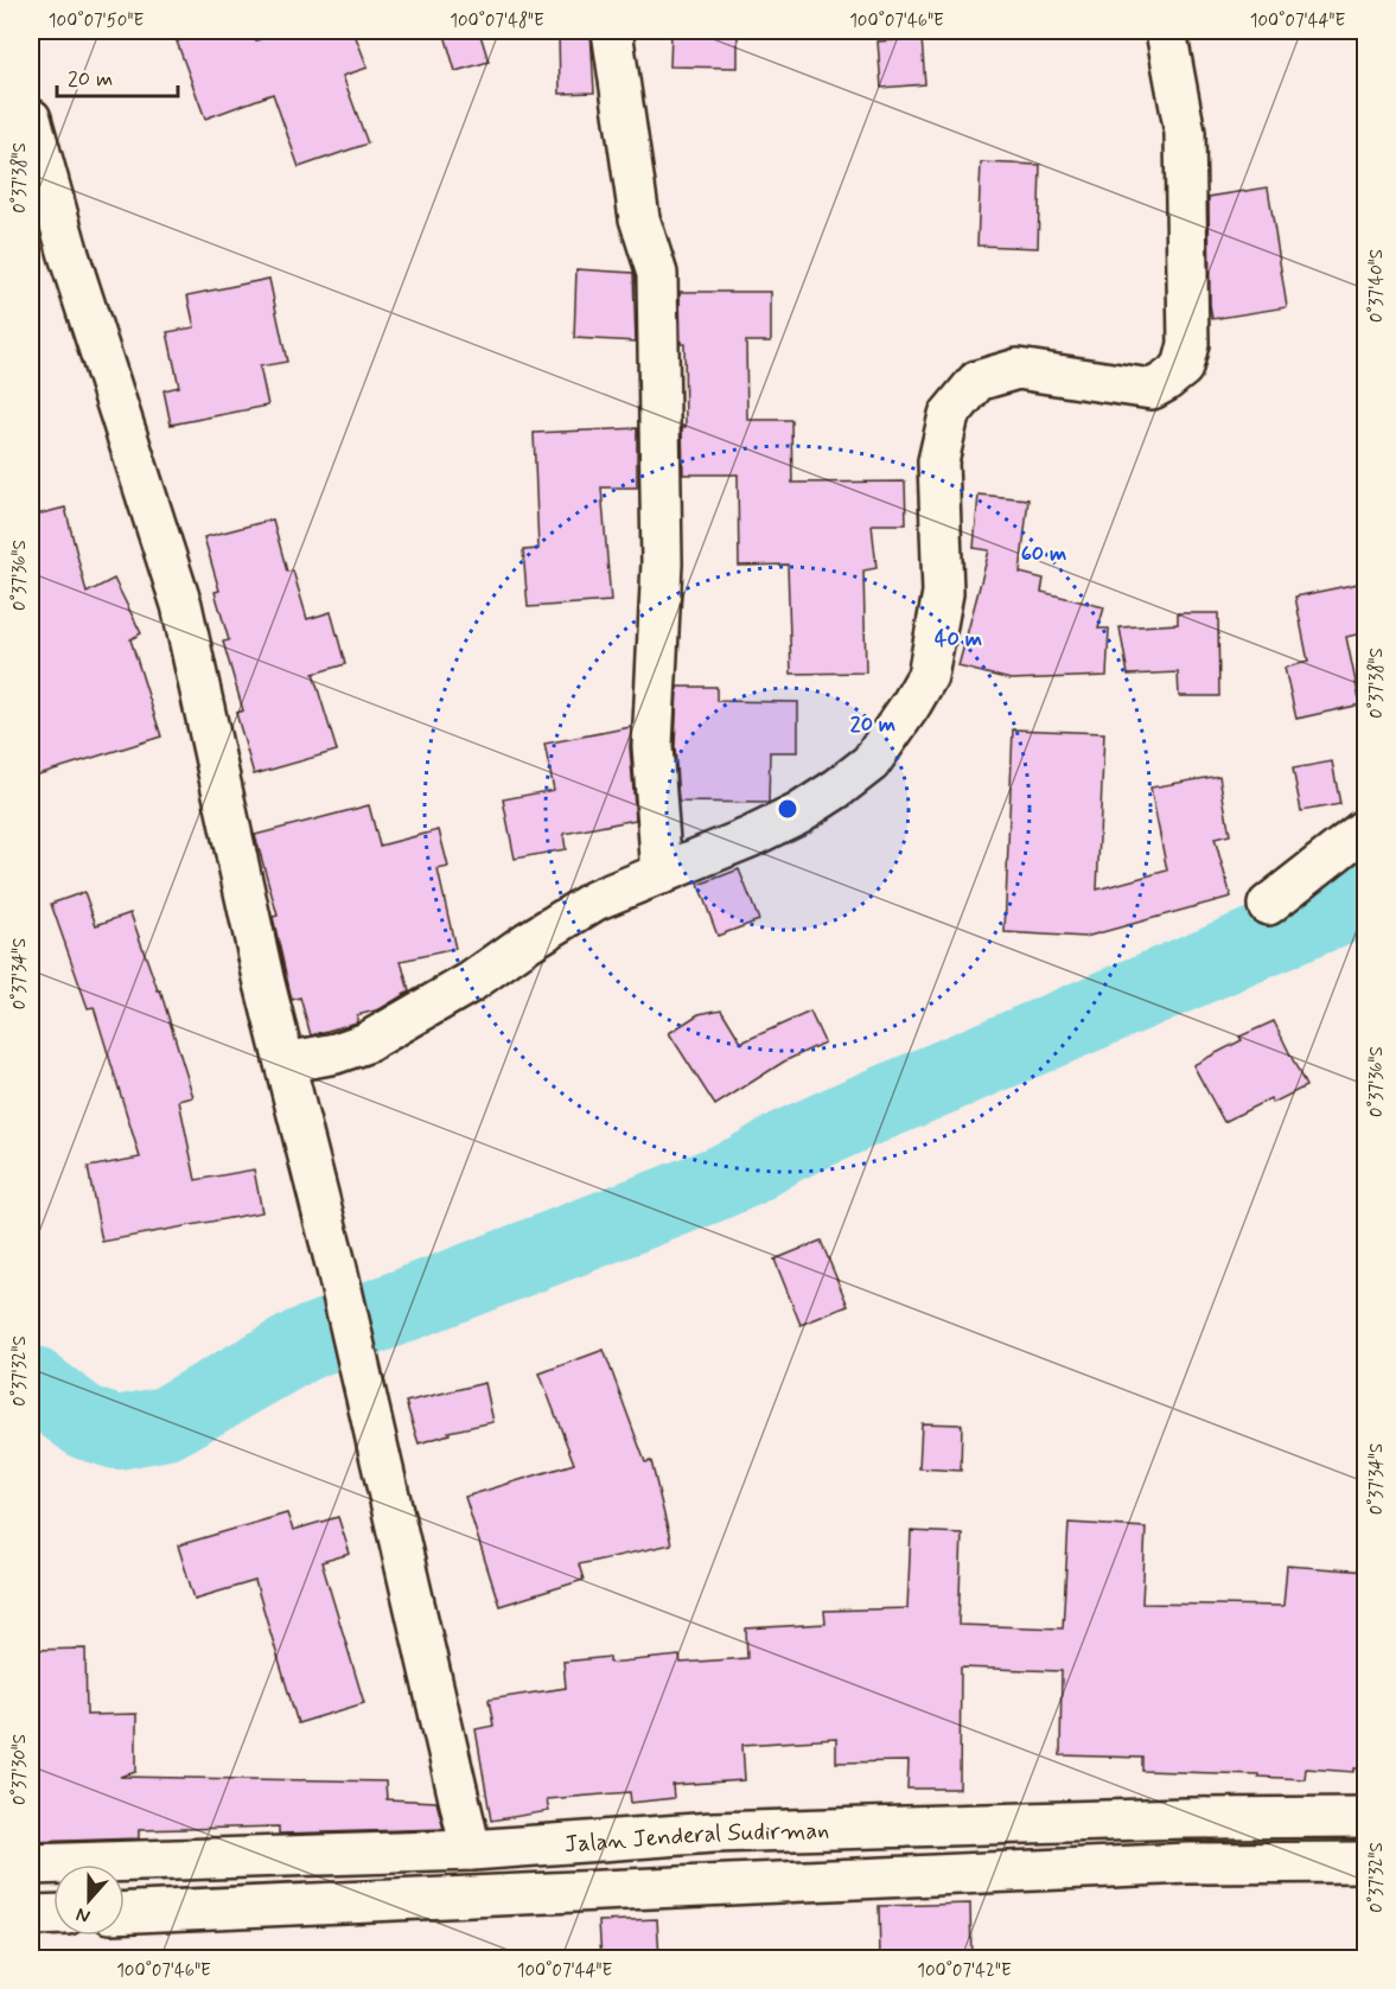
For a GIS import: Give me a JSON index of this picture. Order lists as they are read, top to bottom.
{
  "streets": {
    "street": ["Jalan Jenderal Sudirman"]
  },
  "scale_bar": "20 m",
  "north": "bottom",
  "coordinates": [
    "100°07'50\"E",
    "100°07'48\"E",
    "100°07'46\"E",
    "100°07'44\"E",
    "0°37'38\"S",
    "0°37'40\"S",
    "0°37'36\"S",
    "0°37'34\"S",
    "0°37'32\"S",
    "0°37'30\"S",
    "100°07'42\"E"
  ],
  "rings": ["60 m", "40 m", "20 m"]
}
